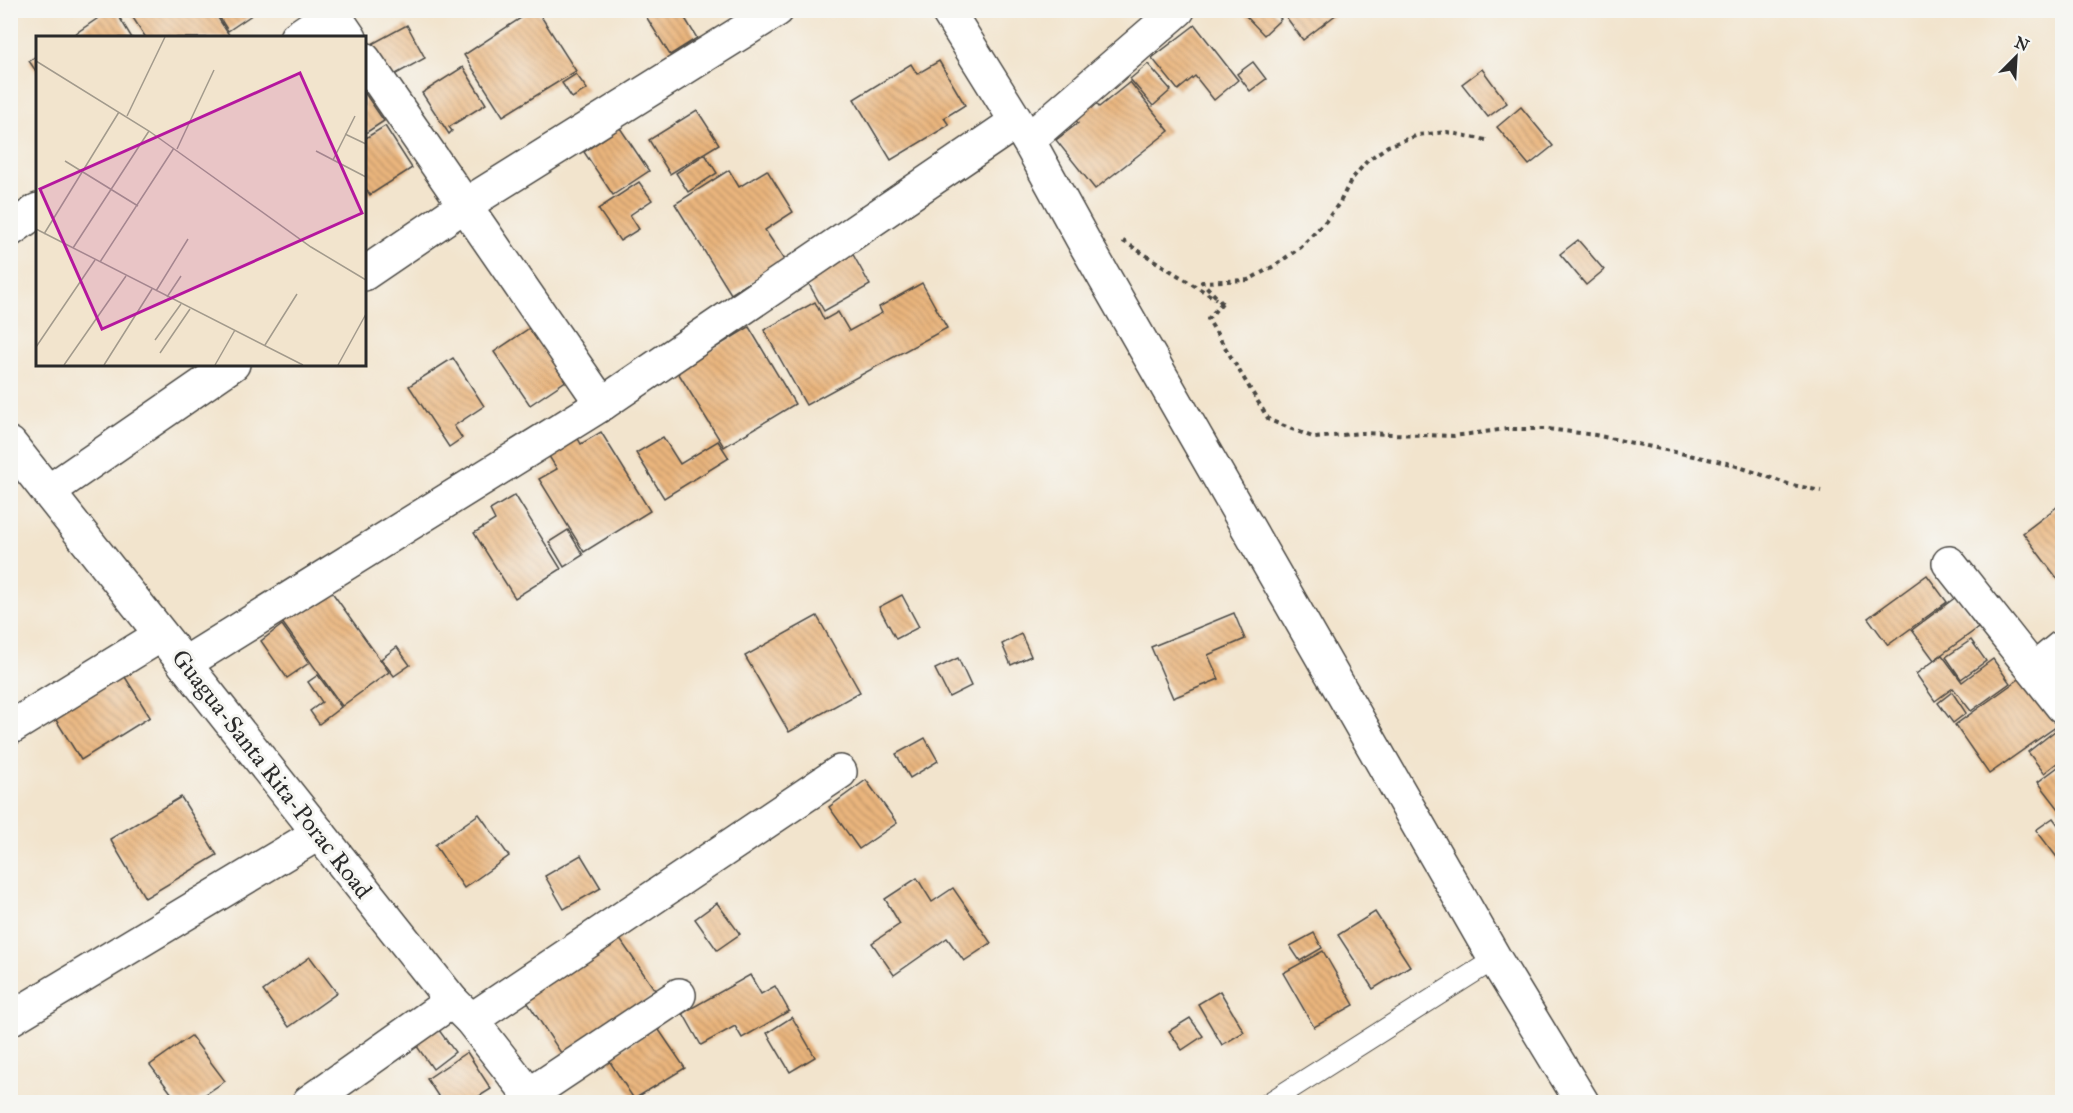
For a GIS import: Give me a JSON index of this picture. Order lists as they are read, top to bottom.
{
  "streets": {
    "street": ["Guagua-Santa Rita-Porac Road"]
  },
  "north": "top right"
}
